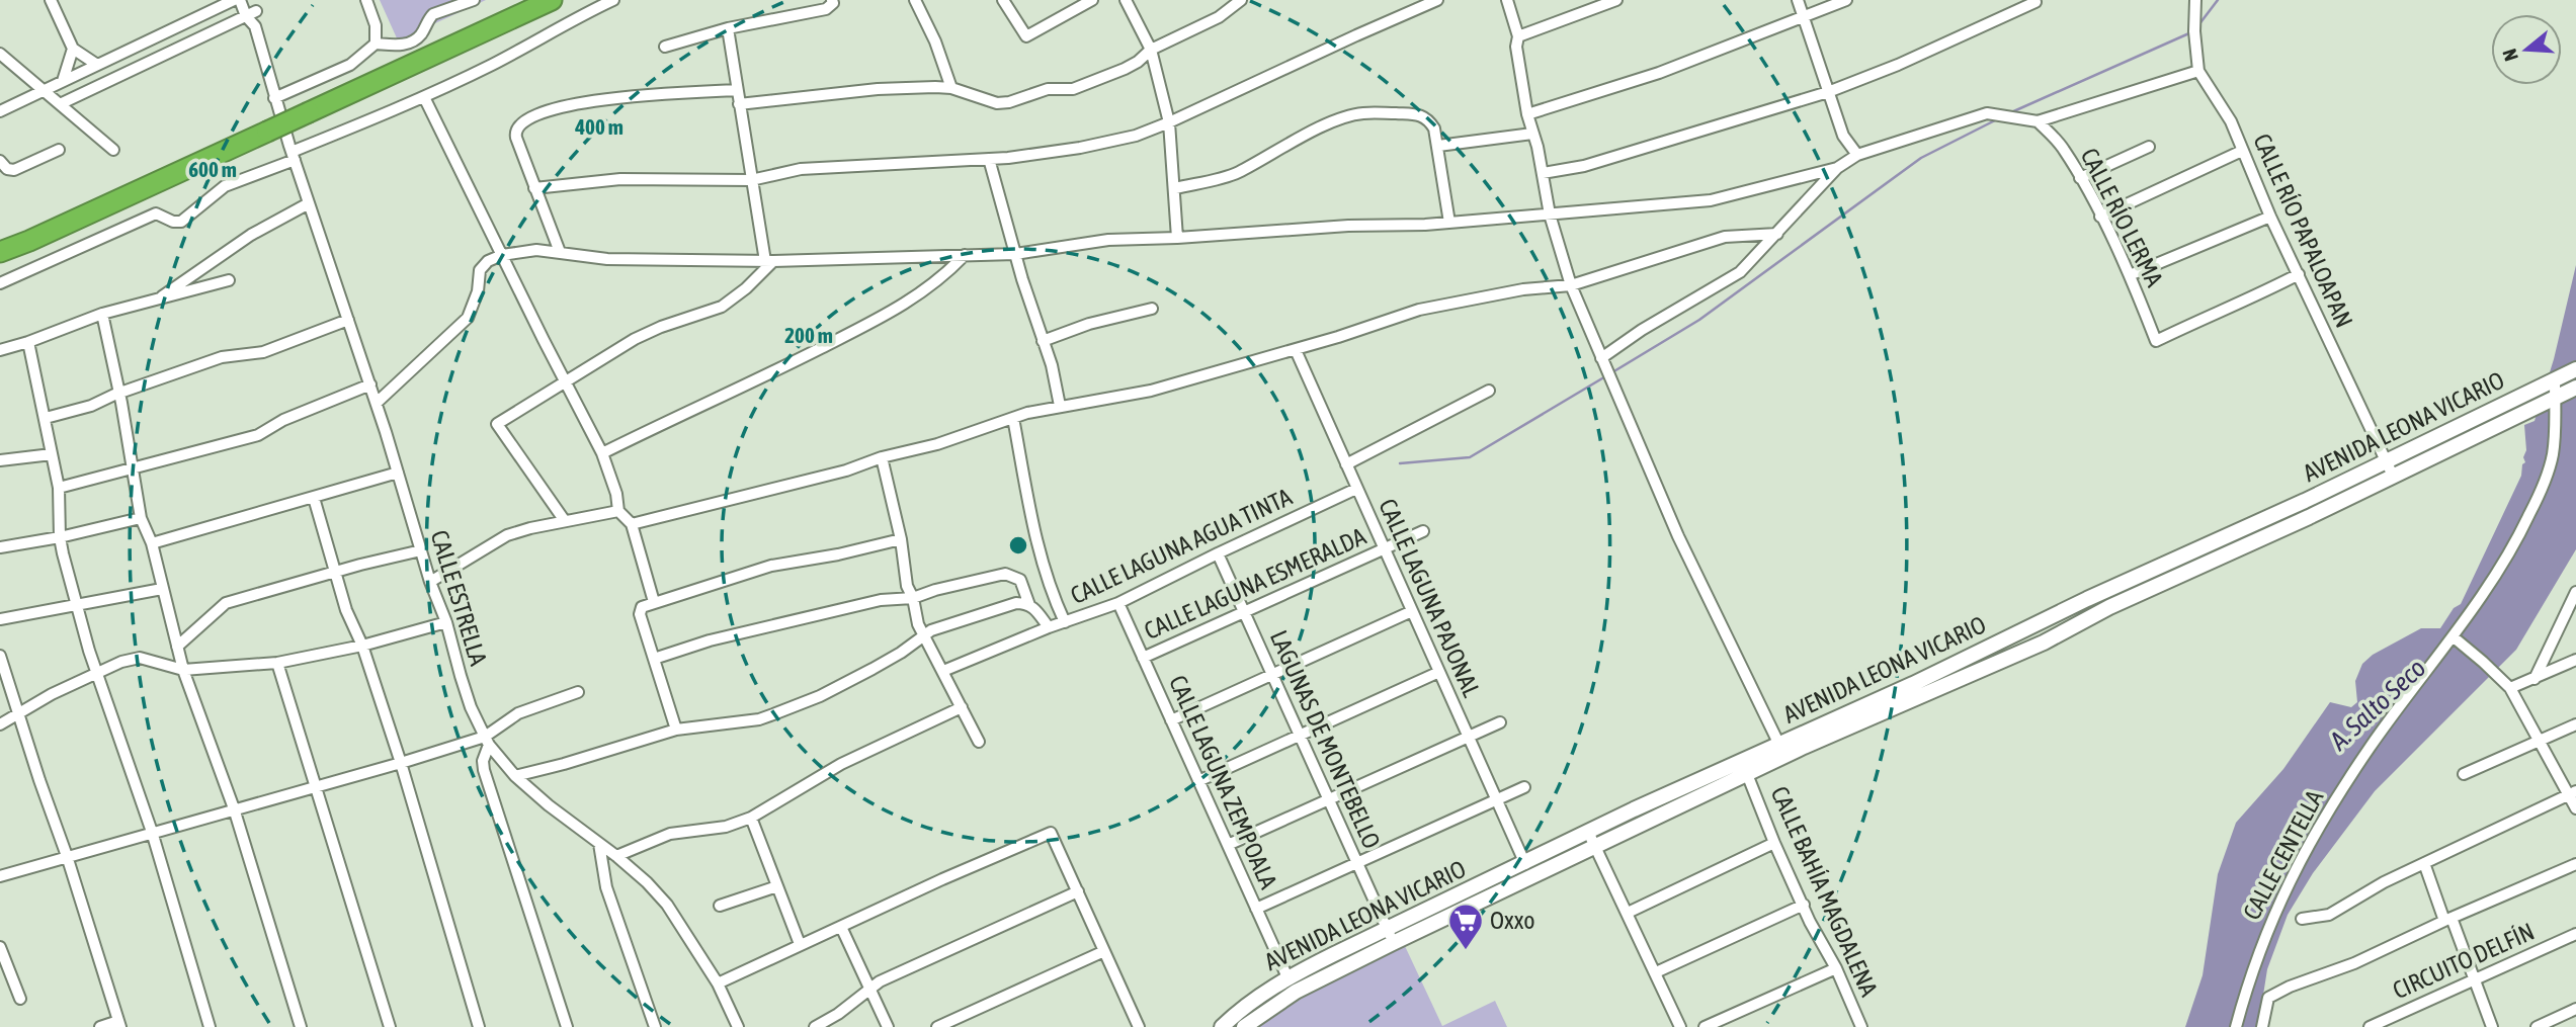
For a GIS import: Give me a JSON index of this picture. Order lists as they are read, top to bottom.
{
  "streets": {
    "street": [
      "CALLE RÍO LERMA",
      "CALLE RÍO PAPALOAPAN",
      "AVENIDA LEONA VICARIO",
      "CALLE LAGUNA AGUA TINTA",
      "CALLE LAGUNA ESMERALDA",
      "CALLE ESTRELLA",
      "CALLE LAGUNA PAJONAL",
      "LAGUNAS DE MONTEBELLO",
      "CALLE LAGUNA ZEMPOALA",
      "CALLE CENTELLA",
      "CALLE BAHÍA MAGDALENA",
      "CIRCUITO DELFÍN"
    ]
  },
  "crossings": [
    ["CALLE RÍO LERMA", "CALLE RÍO PAPALOAPAN"],
    ["CALLE RÍO PAPALOAPAN", "AVENIDA LEONA VICARIO"],
    ["AVENIDA LEONA VICARIO", "CALLE LAGUNA PAJONAL"],
    ["AVENIDA LEONA VICARIO", "LAGUNAS DE MONTEBELLO"],
    ["AVENIDA LEONA VICARIO", "CALLE LAGUNA ZEMPOALA"],
    ["AVENIDA LEONA VICARIO", "CALLE CENTELLA"],
    ["AVENIDA LEONA VICARIO", "CALLE BAHÍA MAGDALENA"],
    ["CALLE LAGUNA AGUA TINTA", "CALLE LAGUNA PAJONAL"],
    ["CALLE LAGUNA AGUA TINTA", "LAGUNAS DE MONTEBELLO"],
    ["CALLE LAGUNA AGUA TINTA", "CALLE LAGUNA ZEMPOALA"],
    ["CALLE LAGUNA ESMERALDA", "CALLE LAGUNA PAJONAL"],
    ["CALLE LAGUNA ESMERALDA", "LAGUNAS DE MONTEBELLO"],
    ["CALLE LAGUNA ESMERALDA", "CALLE LAGUNA ZEMPOALA"]
  ],
  "water": ["A. Salto Seco"],
  "places": {
    "supermarket": ["Oxxo"]
  },
  "north": "left",
  "rings": ["400 m", "600 m", "200 m"]
}
